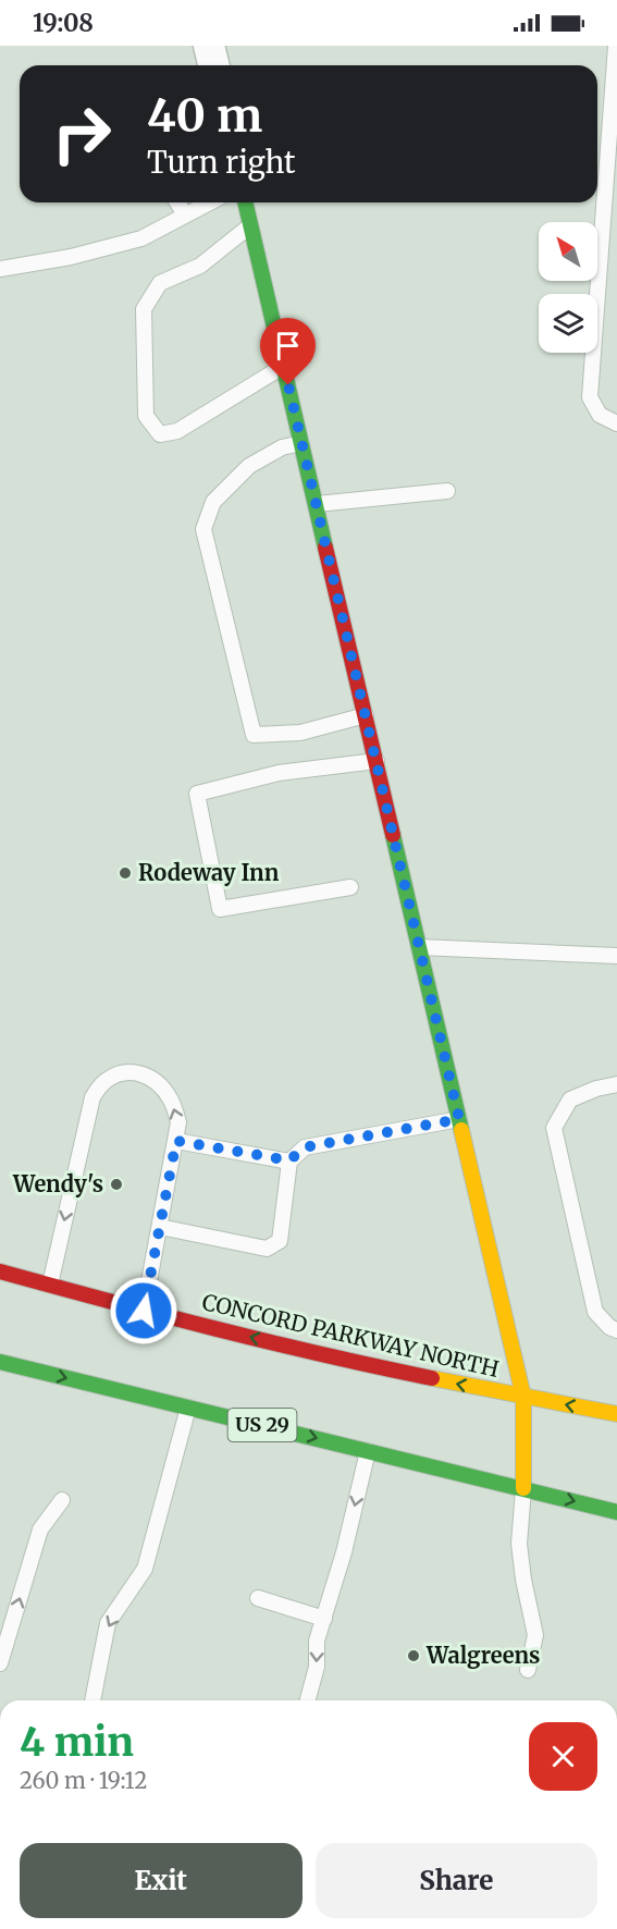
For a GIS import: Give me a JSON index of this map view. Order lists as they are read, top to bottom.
{
  "streets": {
    "main road": ["CONCORD PARKWAY NORTH", "US 29"]
  },
  "places": ["Rodeway Inn", "Wendy's", "Walgreens"],
  "north": "top left",
  "page": {
    "status": "19:08",
    "turn": ["40 m", "Turn right"],
    "heading": ["4 min", "260 m · 19:12"],
    "buttons": ["Exit", "Share"]
  }
}
